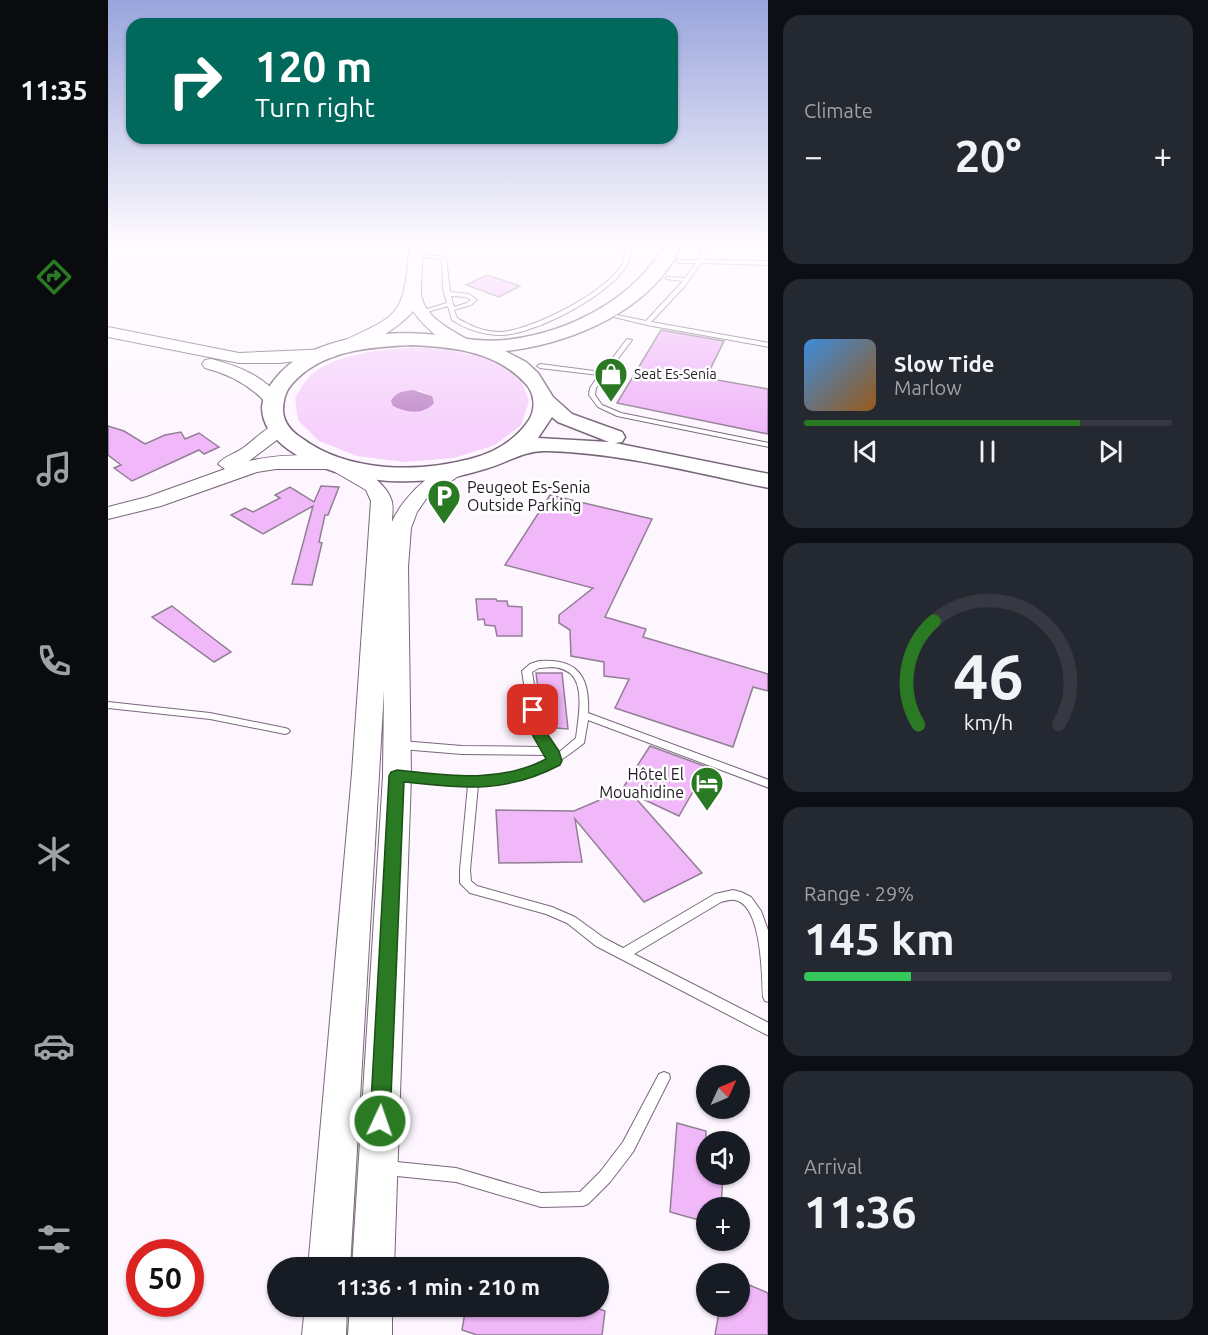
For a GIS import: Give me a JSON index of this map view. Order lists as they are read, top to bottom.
{
  "places": {
    "shop": ["Seat Es-Senia"],
    "parking": ["Peugeot Es-Senia Outside Parking"],
    "hotel": ["Hôtel El Mouahidine"]
  },
  "north": "top right",
  "page": {
    "tabs": "11:35",
    "tile": [
      "Climate",
      ["Range · 29%", "145 km"],
      ["Arrival", "11:36"]
    ],
    "turn": ["120 m", "Turn right"],
    "heat": ["−", "20°", "+"],
    "song": ["Slow Tide", "Marlow"],
    "map_buttons": ["+", "−"],
    "limit": "50",
    "trip": "11:36 · 1 min · 210 m",
    "gauge": ["46", "km/h"]
  }
}
